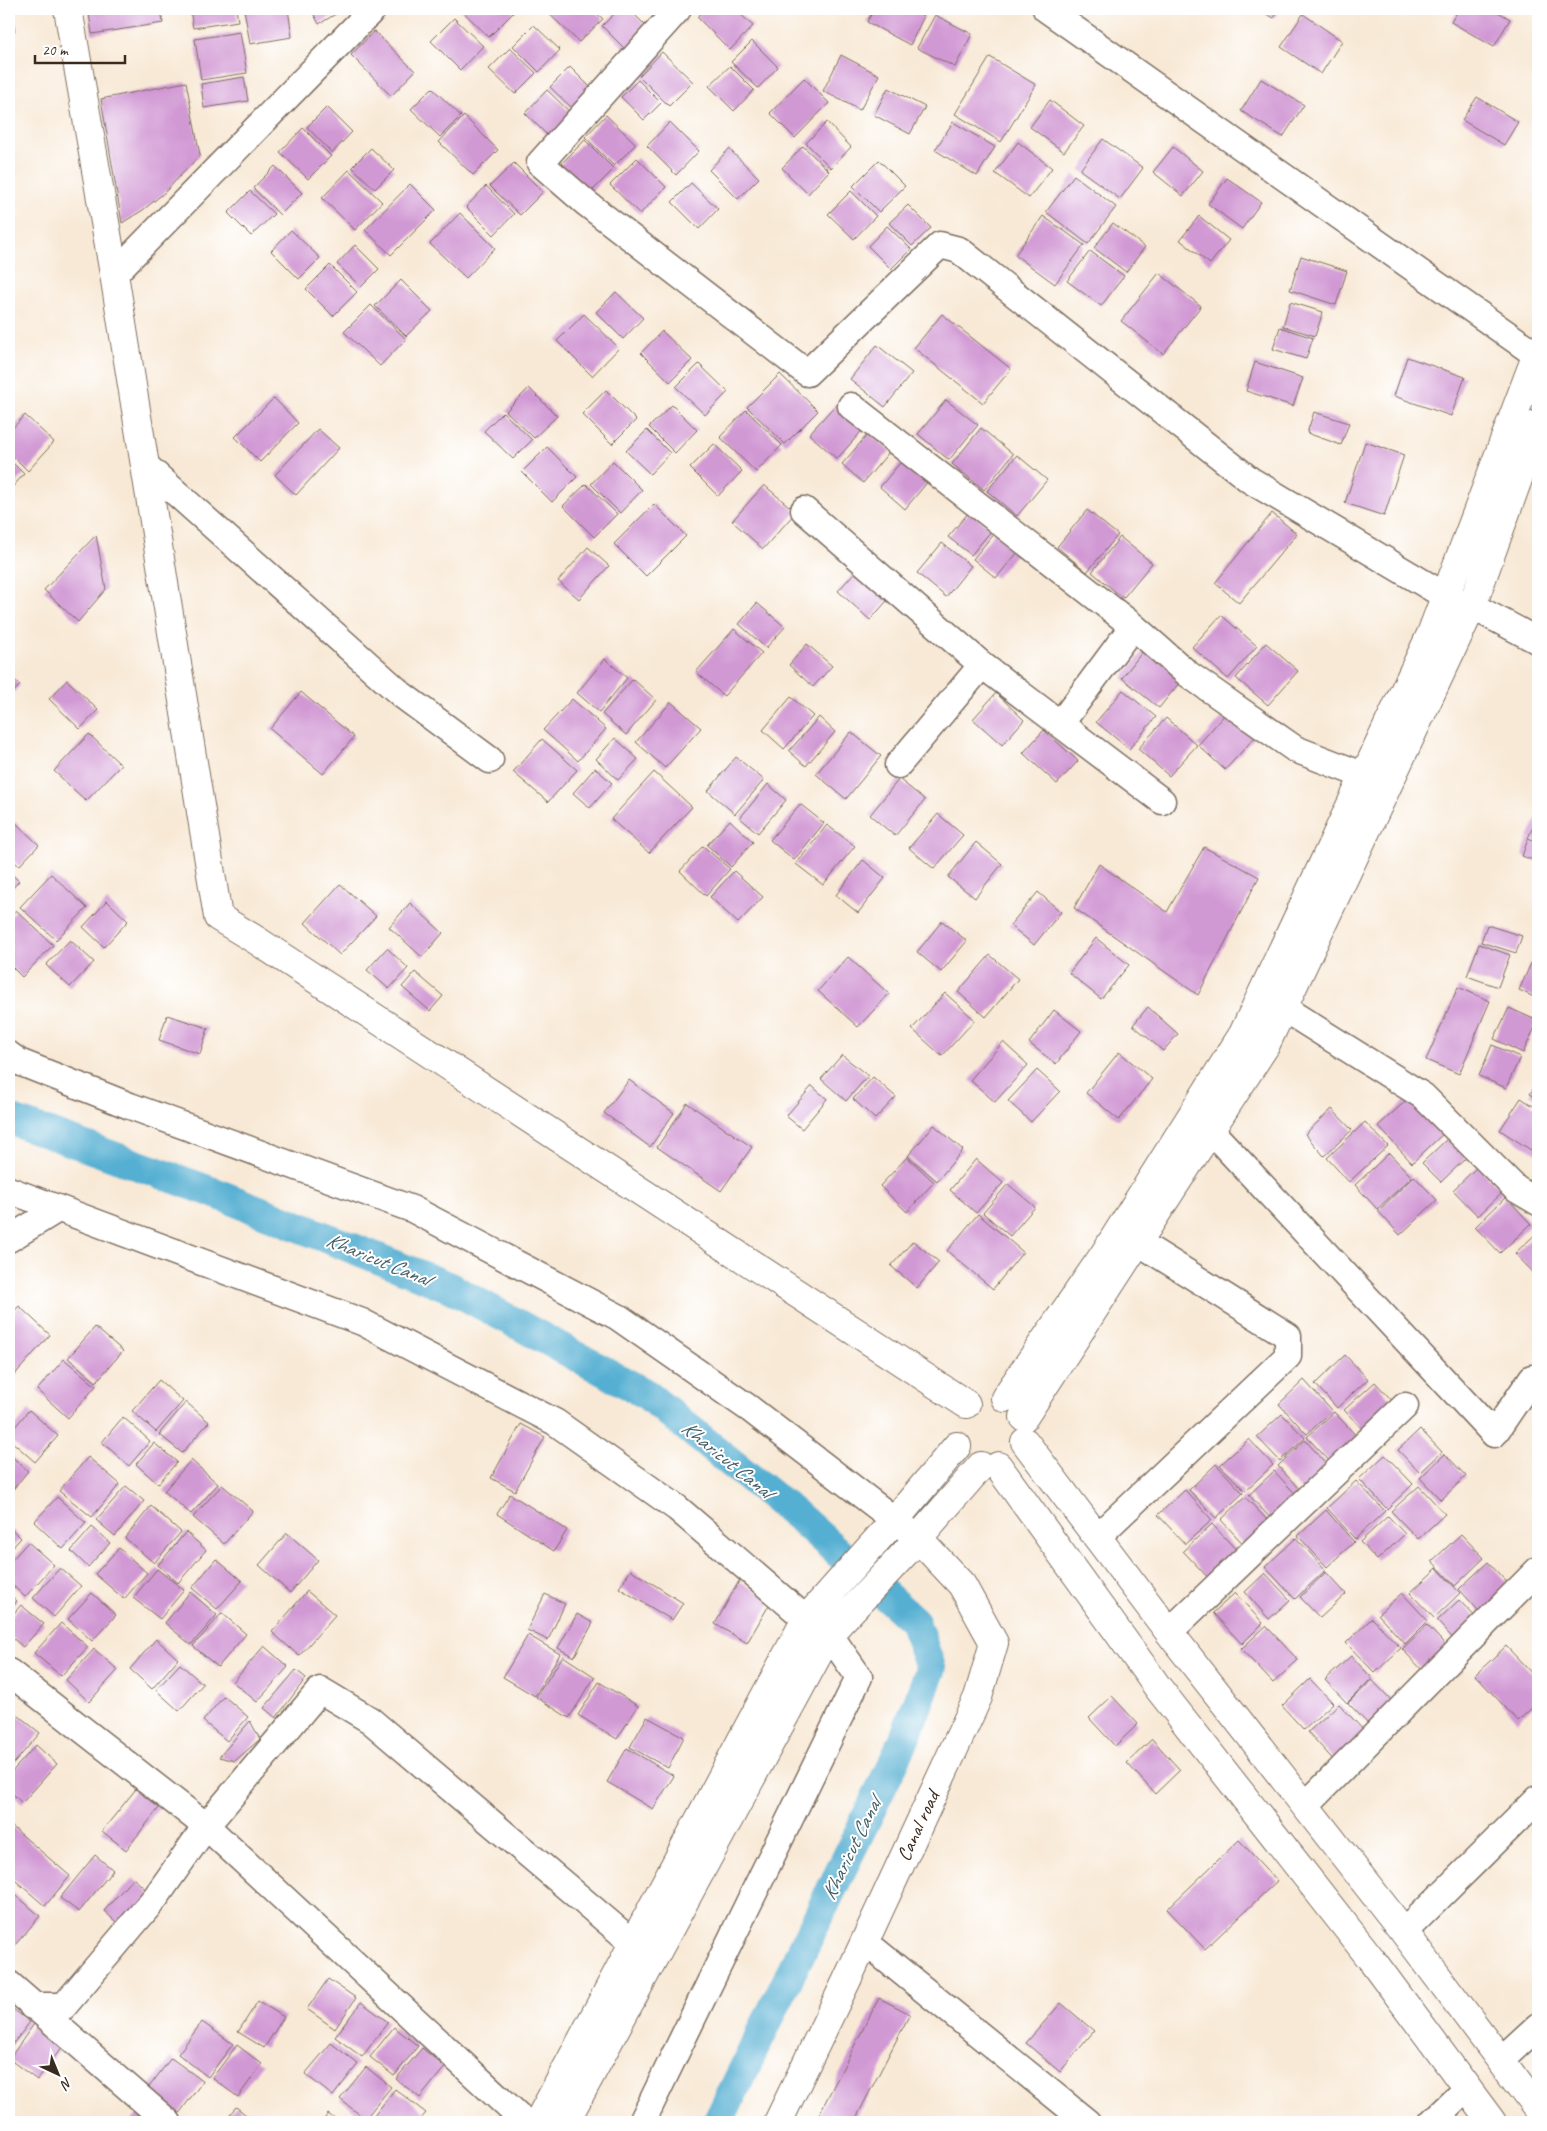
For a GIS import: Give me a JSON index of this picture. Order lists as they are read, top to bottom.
{
  "streets": {
    "street": ["Canal road"]
  },
  "water": ["Kharicut Canal"],
  "scale_bar": "20 m",
  "north": "bottom right"
}
